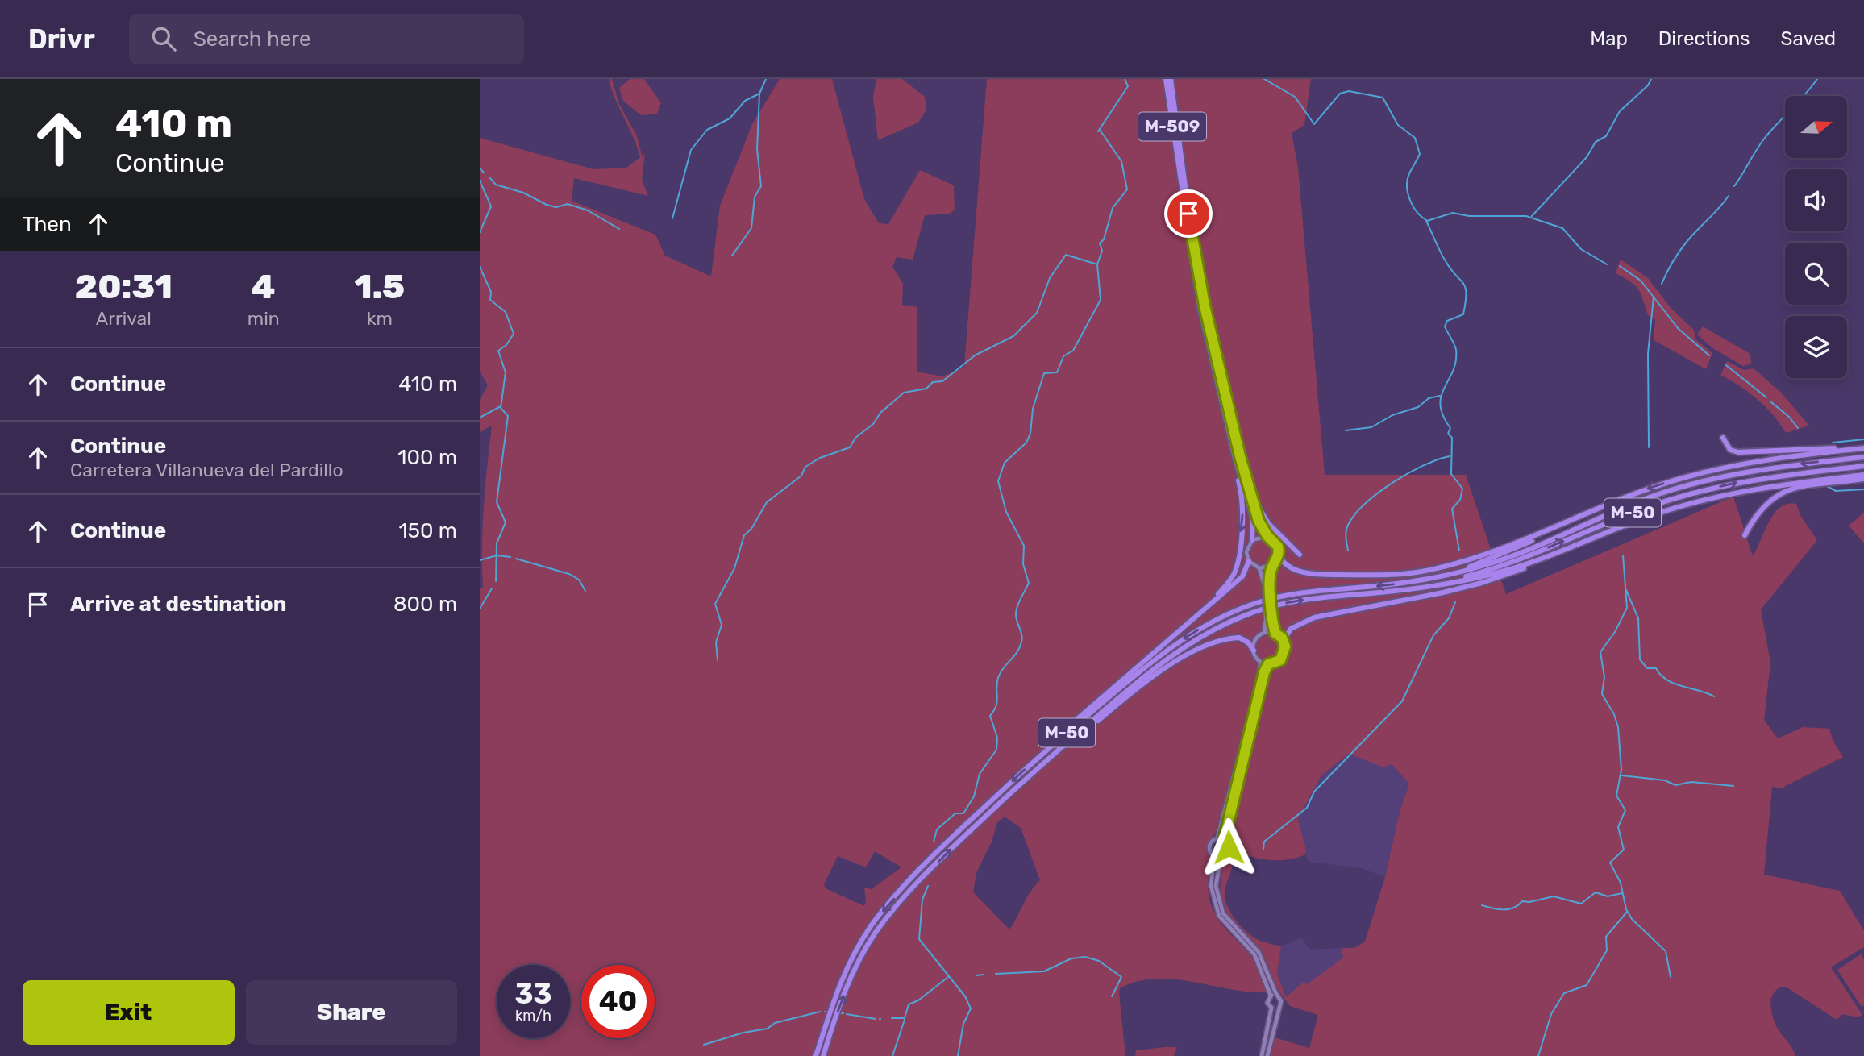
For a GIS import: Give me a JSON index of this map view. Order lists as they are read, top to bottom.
{
  "streets": {
    "highway": ["M-509", "M-50"]
  },
  "north": "right",
  "page": {
    "header": "Drivr",
    "search": "Search here",
    "nav": ["Map", "Directions", "Saved"],
    "turn": ["410 m", "Continue"],
    "then": "Then",
    "eta": [
      "20:31",
      "Arrival",
      "4",
      "min",
      "1.5",
      "km"
    ],
    "list": [
      {
        "name": "Continue",
        "value": "410 m"
      },
      {
        "name": "Continue",
        "note": "Carretera Villanueva del Pardillo",
        "value": "100 m"
      },
      {
        "name": "Continue",
        "value": "150 m"
      },
      {
        "name": "Arrive at destination",
        "value": "800 m"
      }
    ],
    "speed": "33 km/h",
    "limit": "40",
    "buttons": ["Exit", "Share"]
  }
}
